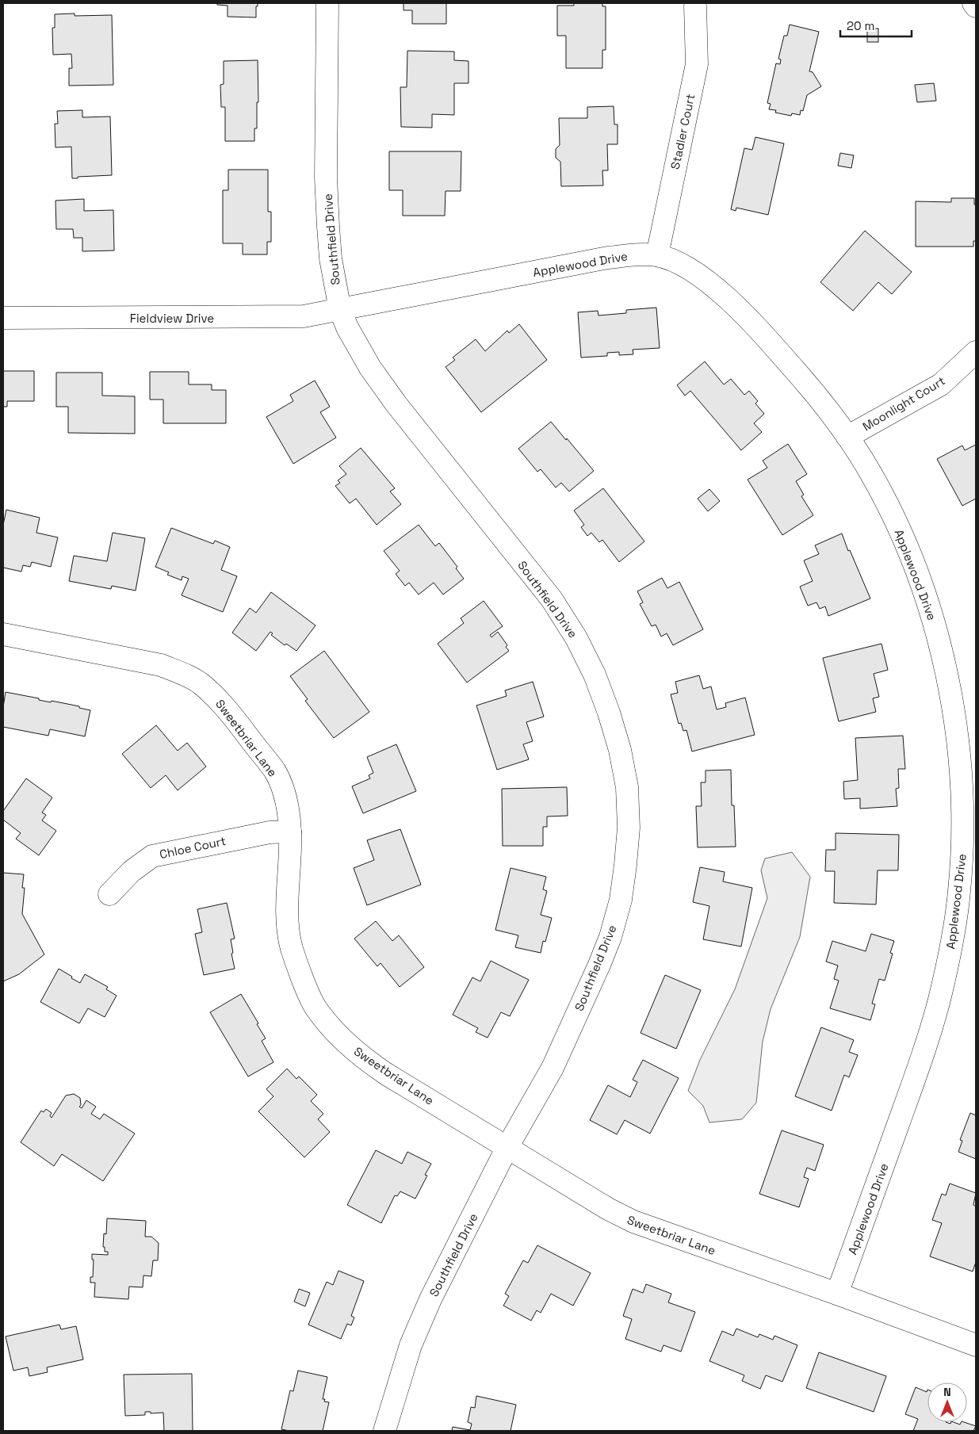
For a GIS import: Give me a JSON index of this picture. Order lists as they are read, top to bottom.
{
  "streets": {
    "street": [
      "Stadler Court",
      "Southfield Drive",
      "Applewood Drive",
      "Fieldview Drive",
      "Moonlight Court",
      "Sweetbriar Lane",
      "Chloe Court"
    ]
  },
  "crossings": [
    ["Stadler Court", "Applewood Drive"],
    ["Southfield Drive", "Applewood Drive"],
    ["Southfield Drive", "Fieldview Drive"],
    ["Southfield Drive", "Sweetbriar Lane"],
    ["Applewood Drive", "Fieldview Drive"],
    ["Applewood Drive", "Moonlight Court"],
    ["Applewood Drive", "Sweetbriar Lane"],
    ["Sweetbriar Lane", "Chloe Court"]
  ],
  "scale_bar": "20 m",
  "north": "top"
}
